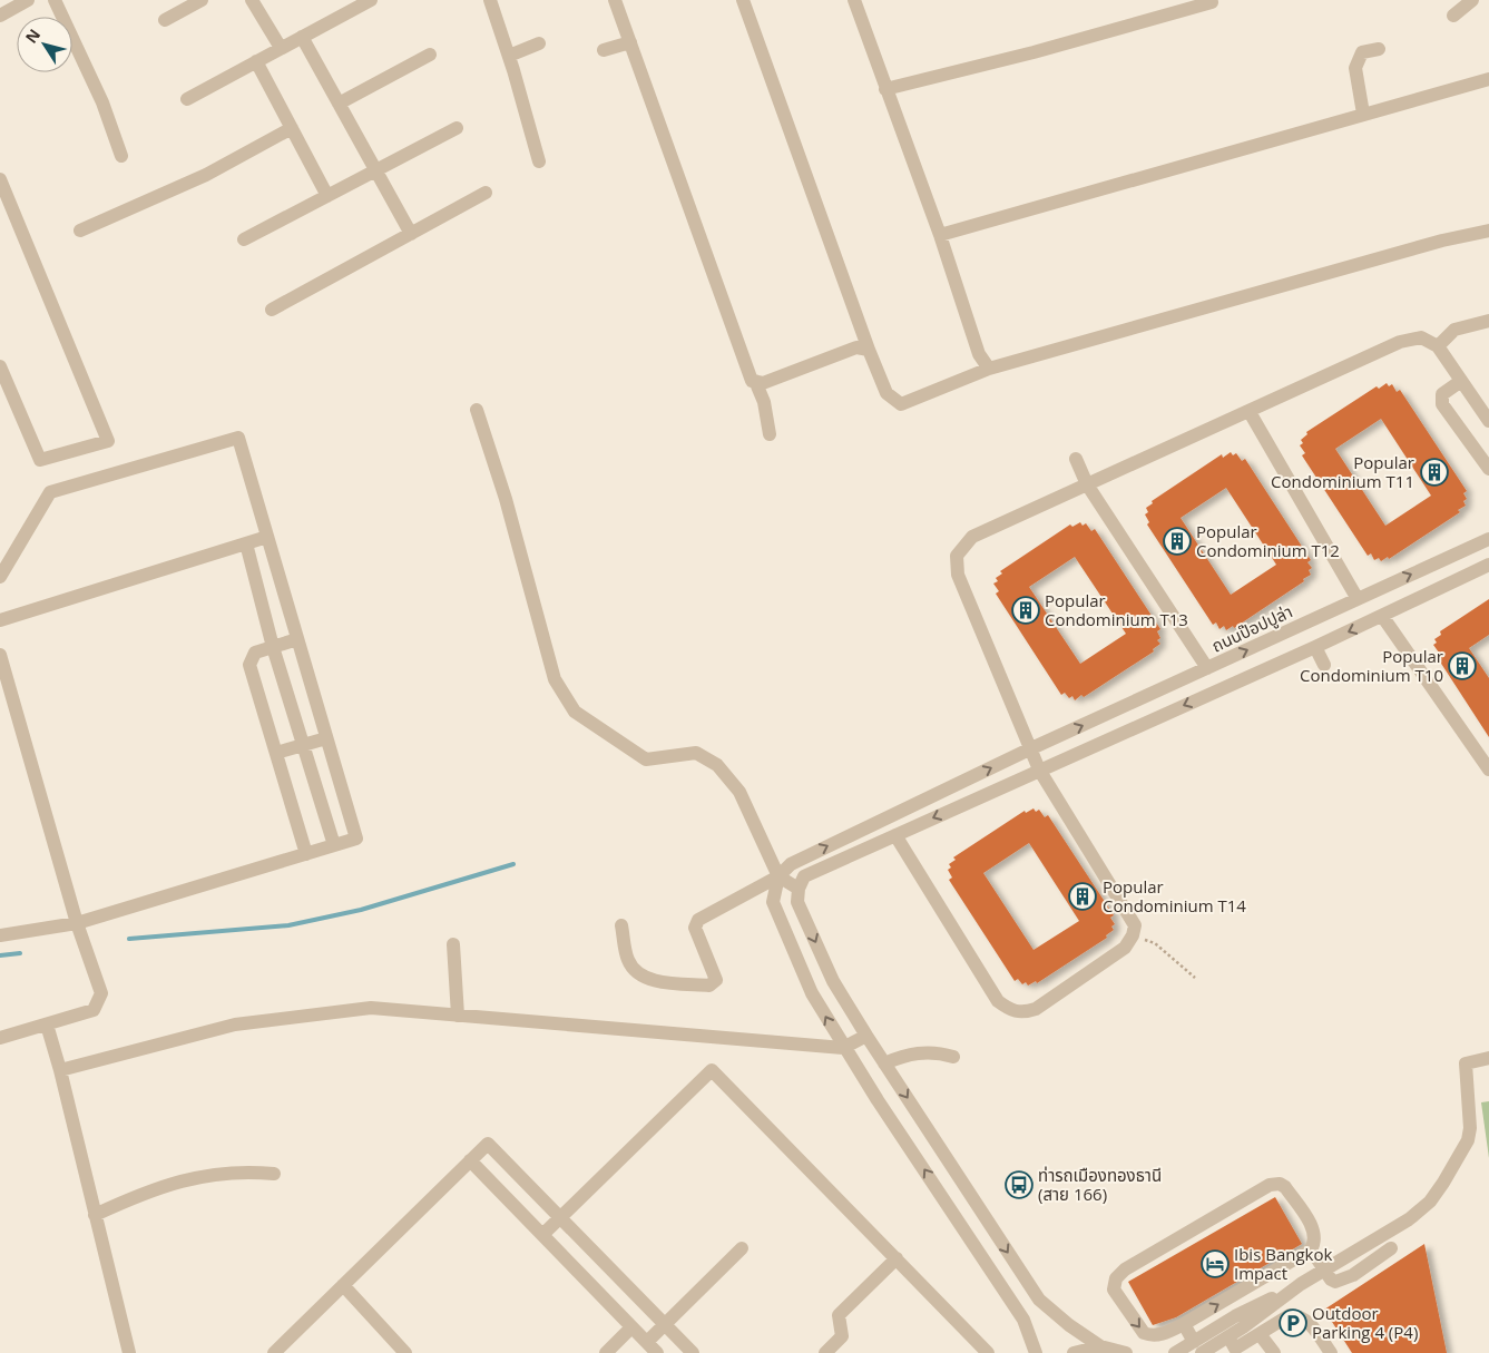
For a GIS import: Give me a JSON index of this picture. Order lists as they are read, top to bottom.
{
  "streets": {
    "street": ["ถนนป๊อปปูล่า"]
  },
  "places": {
    "building": [
      "Popular Condominium T11",
      "Popular Condominium T12",
      "Popular Condominium T13",
      "Popular Condominium T10",
      "Popular Condominium T14"
    ],
    "bus stop": ["ท่ารถเมืองทองธานี (สาย 166)"],
    "hotel": ["Ibis Bangkok Impact"],
    "parking": ["Outdoor Parking 4 (P4)"]
  },
  "north": "top left"
}
